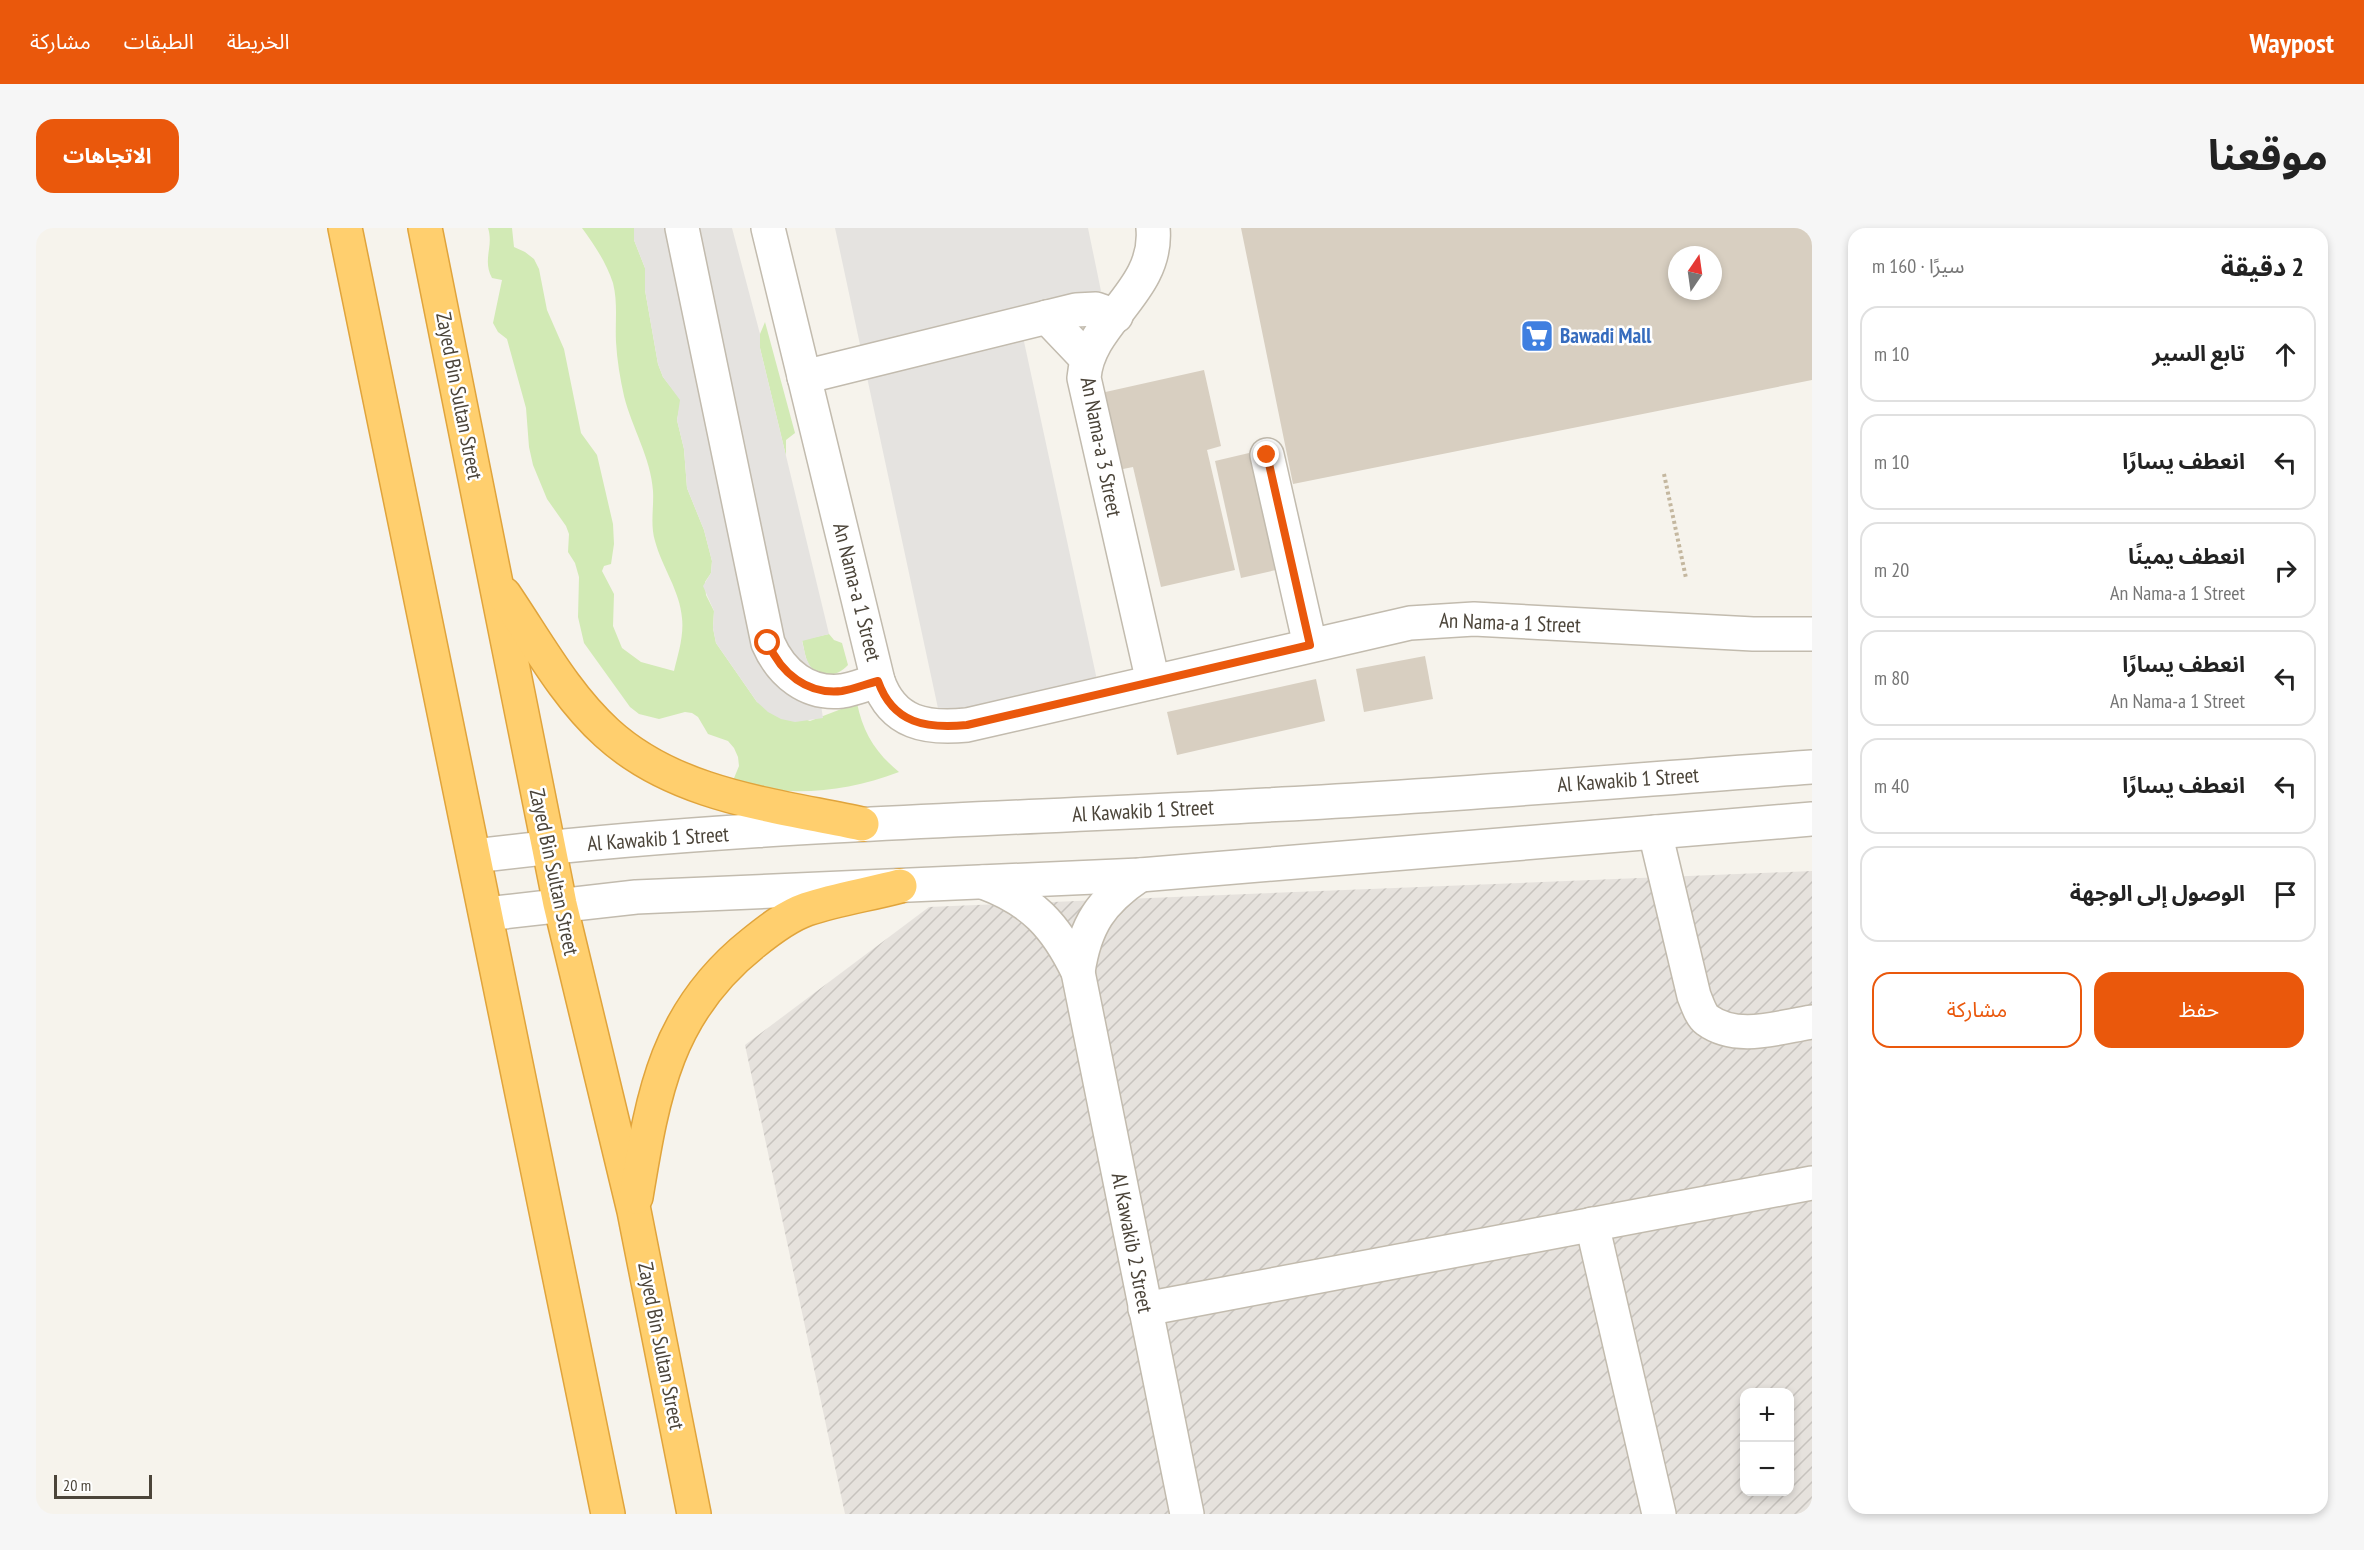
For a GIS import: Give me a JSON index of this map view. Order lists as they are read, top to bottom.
{
  "streets": {
    "highway": ["Zayed Bin Sultan Street"],
    "street": [
      "An Nama-a 3 Street",
      "An Nama-a 1 Street",
      "Al Kawakib 1 Street",
      "Al Kawakib 2 Street"
    ]
  },
  "crossings": [
    ["Zayed Bin Sultan Street", "Al Kawakib 1 Street"],
    ["An Nama-a 3 Street", "An Nama-a 1 Street"]
  ],
  "places": {
    "supermarket": ["Bawadi Mall"]
  },
  "scale_bar": "20 m",
  "north": "top",
  "page": {
    "header": "Waypost",
    "nav": ["الخريطة", "الطبقات", "مشاركة"],
    "title": "موقعنا",
    "buttons": [
      "الاتجاهات",
      ["حفظ", "مشاركة"]
    ],
    "heading": ["2 دقيقة", "سيرًا · 160 m"],
    "list": [
      ["تابع السير", "10 m"],
      ["انعطف يسارًا", "10 m"],
      ["انعطف يمينًا", "An Nama-a 1 Street", "20 m"],
      ["انعطف يسارًا", "An Nama-a 1 Street", "80 m"],
      ["انعطف يسارًا", "40 m"],
      "الوصول إلى الوجهة"
    ],
    "map_buttons": ["+", "−"],
    "scale": "20 m"
  }
}
